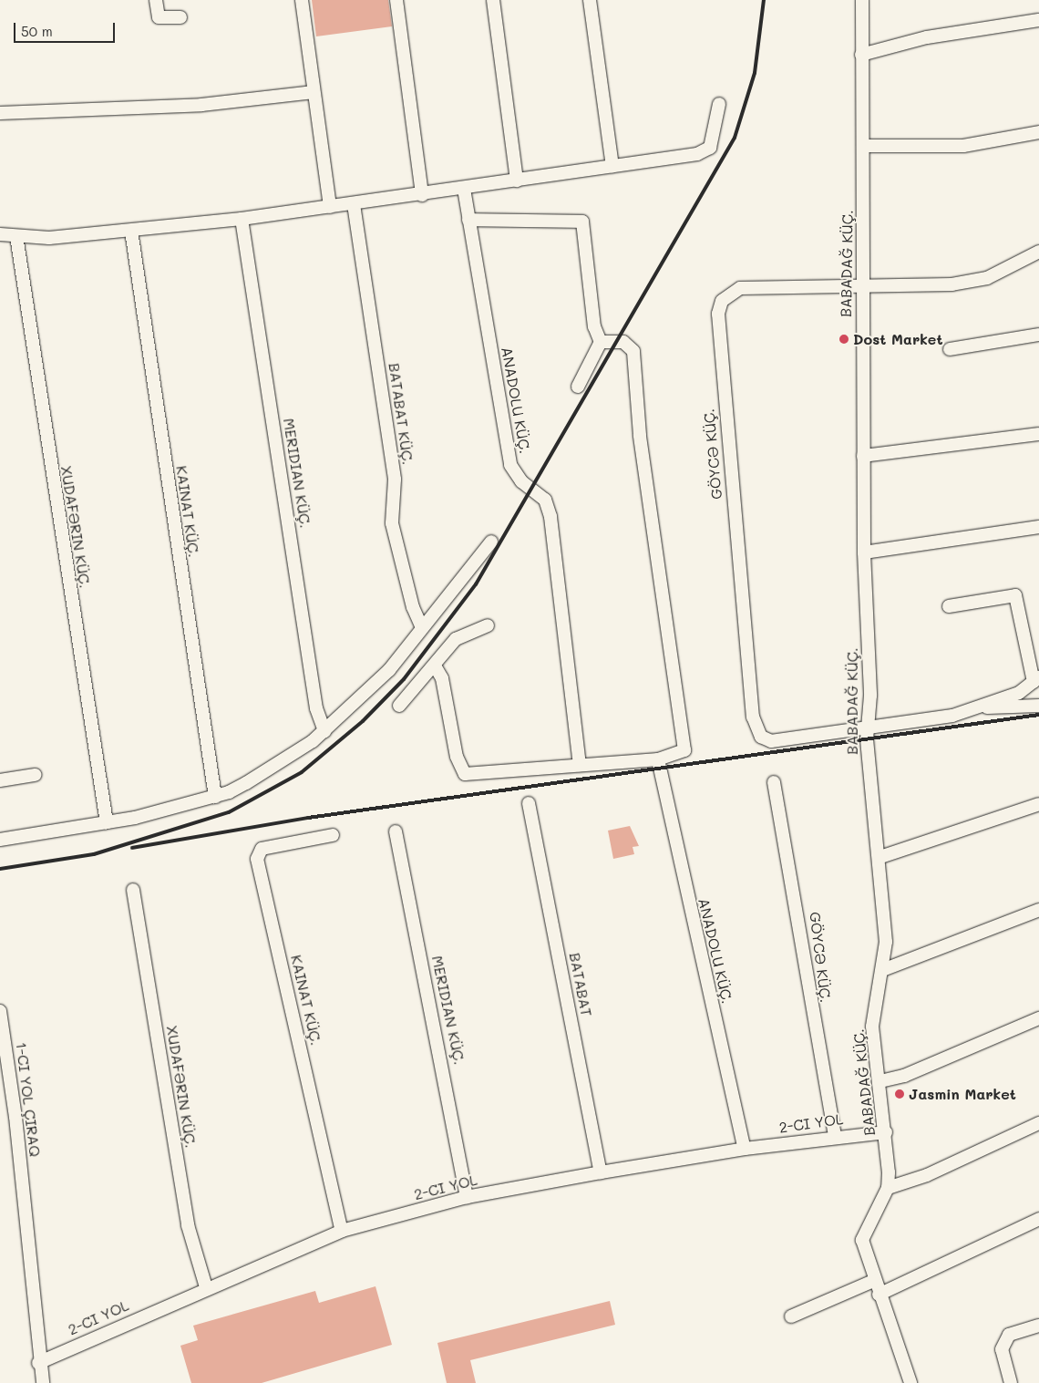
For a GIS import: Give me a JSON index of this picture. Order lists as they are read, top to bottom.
{
  "streets": {
    "street": [
      "BABADAĞ KÜÇ.",
      "ANADOLU KÜÇ.",
      "BATABAT KÜÇ.",
      "GÖYCƏ KÜÇ.",
      "MERIDIAN KÜÇ.",
      "KAINAT KÜÇ.",
      "XUDAFƏRIN KÜÇ.",
      "BATABAT",
      "2-CI YOL"
    ]
  },
  "crossings": [
    ["BABADAĞ KÜÇ.", "GÖYCƏ KÜÇ."],
    ["BABADAĞ KÜÇ.", "2-CI YOL"],
    ["ANADOLU KÜÇ.", "2-CI YOL"],
    ["GÖYCƏ KÜÇ.", "2-CI YOL"],
    ["MERIDIAN KÜÇ.", "2-CI YOL"],
    ["KAINAT KÜÇ.", "2-CI YOL"],
    ["XUDAFƏRIN KÜÇ.", "2-CI YOL"],
    ["BATABAT", "2-CI YOL"]
  ],
  "places": ["Dost Market", "Jasmin Market"],
  "scale_bar": "50 m"
}
